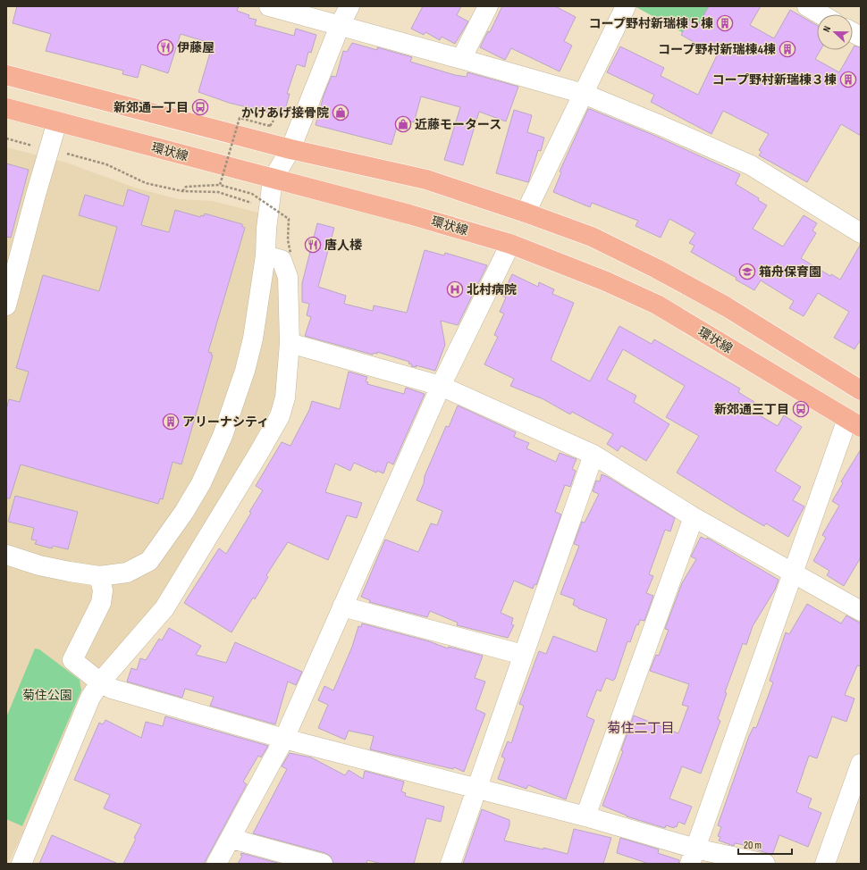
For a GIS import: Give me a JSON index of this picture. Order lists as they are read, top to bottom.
{
  "streets": {
    "main road": ["環状線"]
  },
  "districts": ["菊住二丁目"],
  "parks": ["菊住公園"],
  "places": {
    "building": [
      "コープ野村新瑞棟５棟",
      "コープ野村新瑞棟4棟",
      "コープ野村新瑞棟３棟",
      "アリーナシティ"
    ],
    "restaurant": ["伊藤屋", "唐人楼"],
    "bus stop": ["新郊通一丁目", "新郊通三丁目"],
    "shop": ["かけあげ接骨院", "近藤モータース"],
    "school or university": ["箱舟保育園"],
    "hospital": ["北村病院"]
  },
  "scale_bar": "20 m",
  "north": "left"
}
